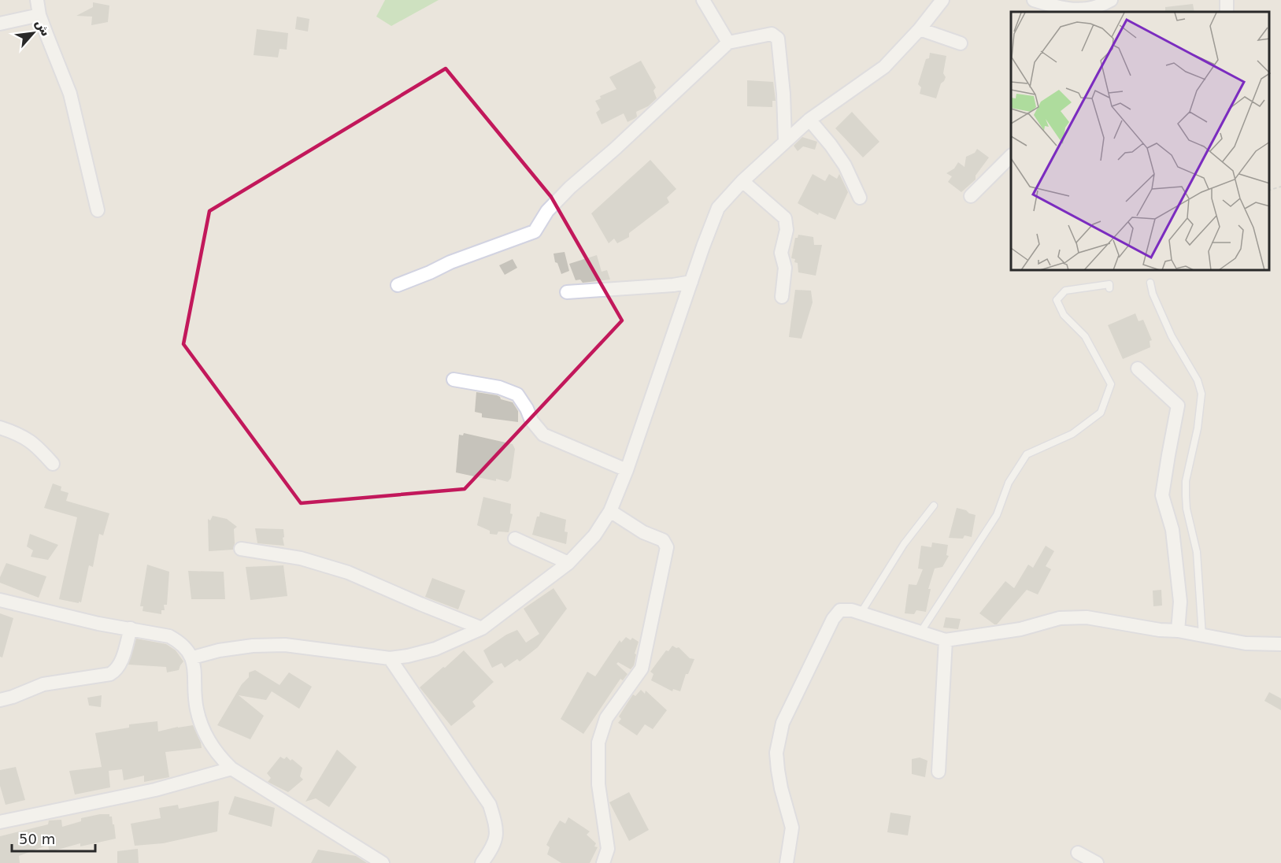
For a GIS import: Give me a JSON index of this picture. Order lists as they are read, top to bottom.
{
  "scale_bar": "50 m",
  "north": "top right"
}
